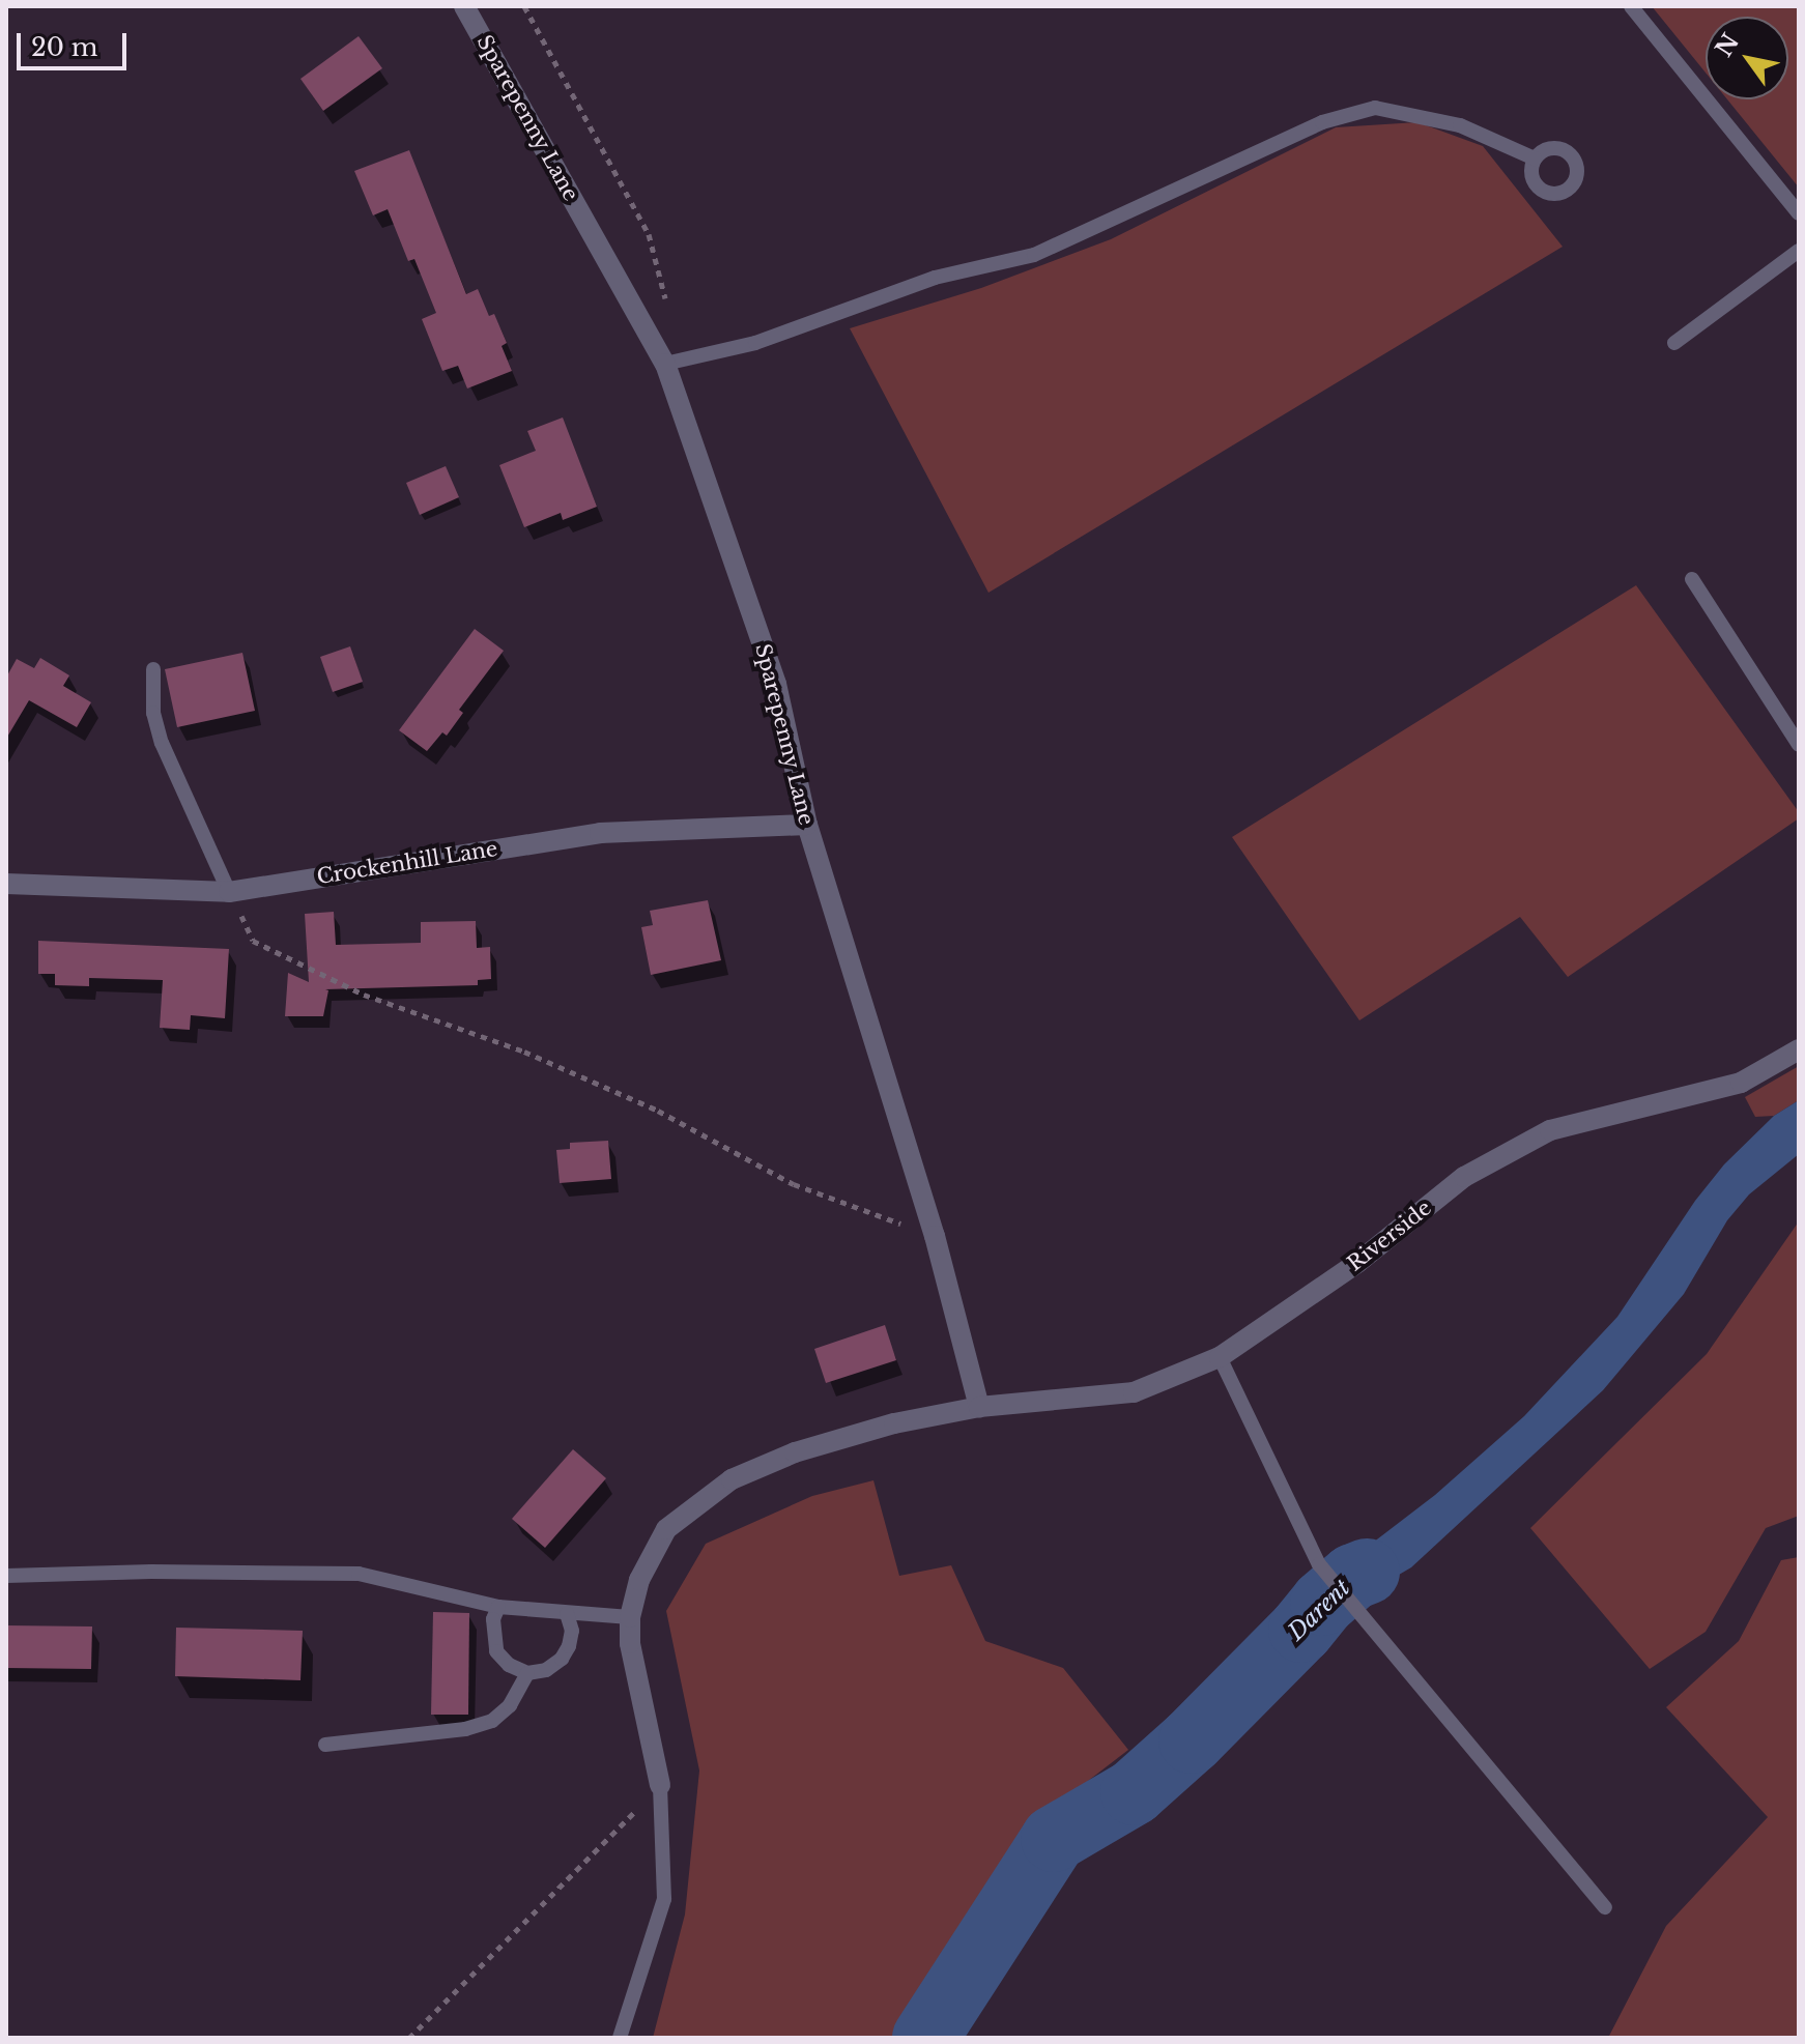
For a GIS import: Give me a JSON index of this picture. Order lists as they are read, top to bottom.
{
  "streets": {
    "street": ["Sparepenny Lane", "Crockenhill Lane", "Riverside"]
  },
  "crossings": [
    ["Sparepenny Lane", "Crockenhill Lane"],
    ["Sparepenny Lane", "Riverside"]
  ],
  "water": ["Darent"],
  "scale_bar": "20 m",
  "north": "top left"
}
